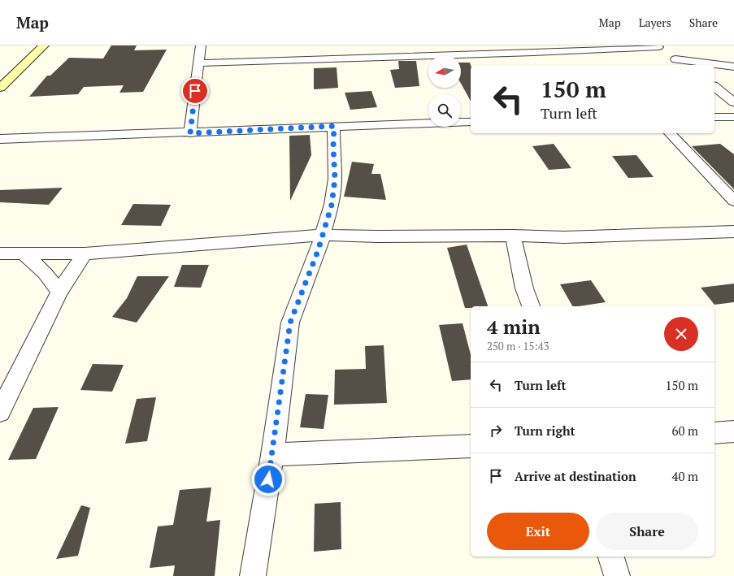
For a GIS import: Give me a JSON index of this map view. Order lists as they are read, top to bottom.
{
  "north": "left",
  "page": {
    "header": "Map",
    "nav": ["Map", "Layers", "Share"],
    "turn": ["150 m", "Turn left"],
    "heading": ["4 min", "250 m · 15:43"],
    "list": [
      {
        "name": "Turn left",
        "value": "150 m"
      },
      {
        "name": "Turn right",
        "value": "60 m"
      },
      {
        "name": "Arrive at destination",
        "value": "40 m"
      }
    ],
    "buttons": ["Exit", "Share"]
  }
}
